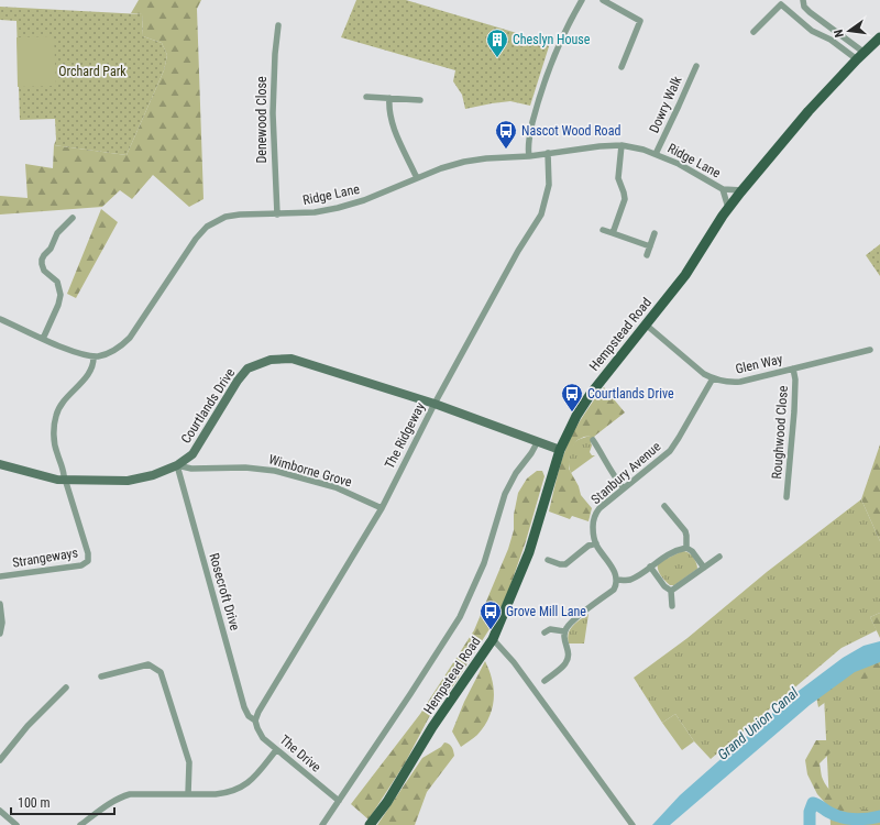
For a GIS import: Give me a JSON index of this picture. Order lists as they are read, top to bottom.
{
  "streets": {
    "main road": ["Hempstead Road"],
    "street": [
      "Dowry Walk",
      "Denewood Close",
      "Ridge Lane",
      "Glen Way",
      "Courtlands Drive",
      "Roughwood Close",
      "The Ridgeway",
      "Wimborne Grove",
      "Stanbury Avenue",
      "Strangeways",
      "Rosecroft Drive",
      "The Drive"
    ]
  },
  "crossings": [
    ["Dowry Walk", "Ridge Lane"],
    ["Denewood Close", "Ridge Lane"],
    ["Ridge Lane", "Hempstead Road"],
    ["Ridge Lane", "The Ridgeway"],
    ["Hempstead Road", "Glen Way"],
    ["Hempstead Road", "Courtlands Drive"],
    ["Hempstead Road", "The Drive"],
    ["Glen Way", "Roughwood Close"],
    ["Glen Way", "Stanbury Avenue"],
    ["Courtlands Drive", "The Ridgeway"],
    ["Courtlands Drive", "Wimborne Grove"],
    ["Courtlands Drive", "Strangeways"],
    ["Courtlands Drive", "Rosecroft Drive"],
    ["The Ridgeway", "Wimborne Grove"],
    ["The Ridgeway", "Rosecroft Drive"],
    ["The Ridgeway", "The Drive"],
    ["Wimborne Grove", "Rosecroft Drive"],
    ["Rosecroft Drive", "The Drive"]
  ],
  "water": ["Grand Union Canal"],
  "parks": ["Orchard Park"],
  "places": {
    "building": ["Cheslyn House"],
    "bus stop": ["Nascot Wood Road", "Courtlands Drive", "Grove Mill Lane"]
  },
  "scale_bar": "100 m",
  "north": "left"
}
